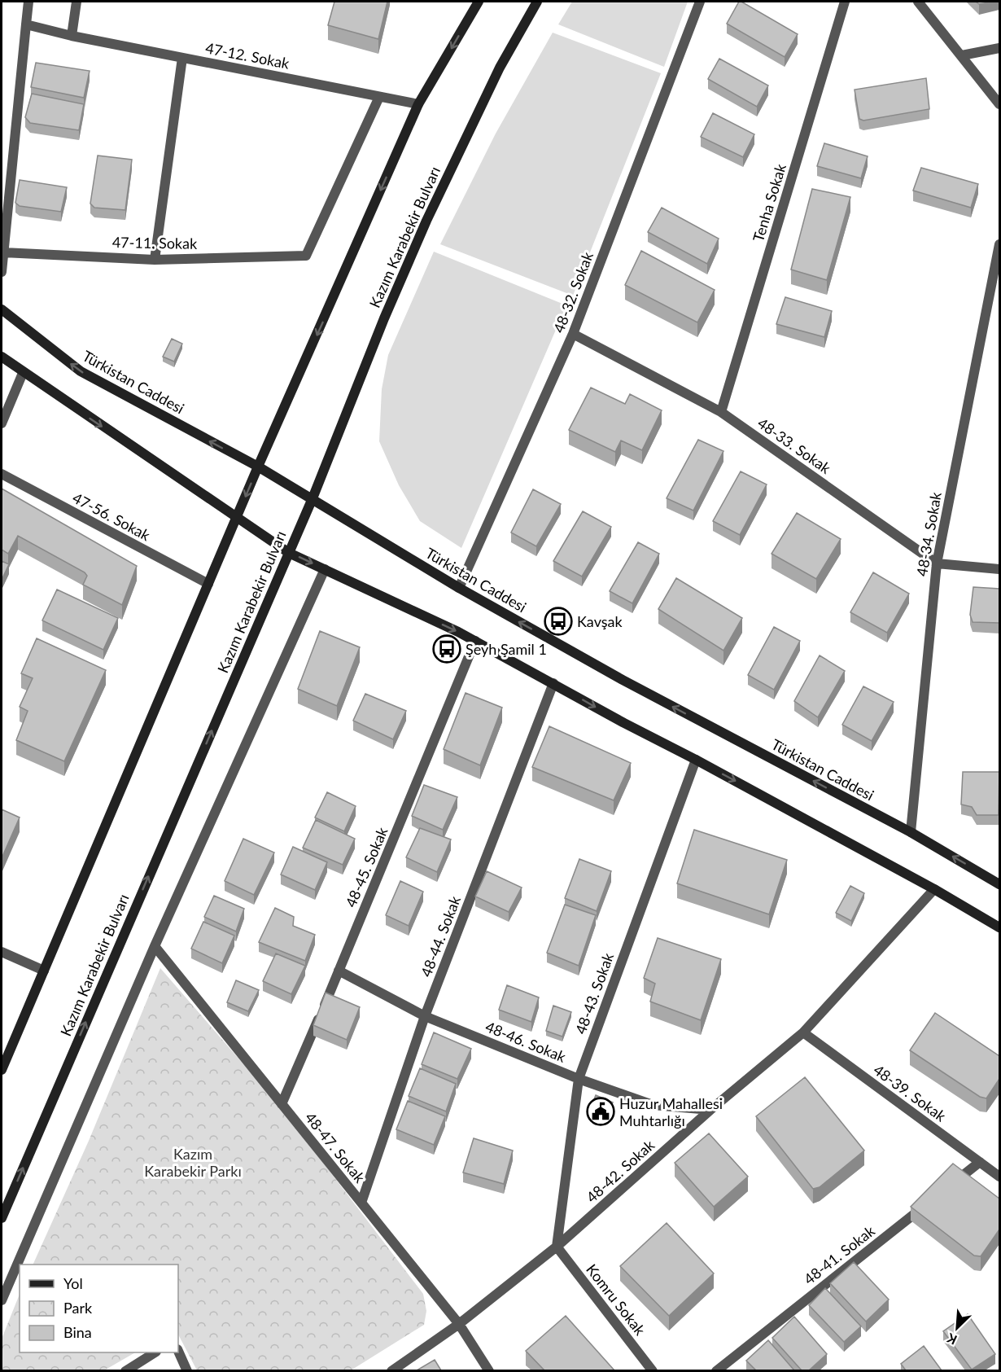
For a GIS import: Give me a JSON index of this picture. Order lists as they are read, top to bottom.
{
  "streets": {
    "main road": ["Kazım Karabekir Bulvarı", "Türkistan Caddesi"],
    "street": [
      "47-12. Sokak",
      "Tenha Sokak",
      "47-11. Sokak",
      "48-32. Sokak",
      "48-33. Sokak",
      "47-56. Sokak",
      "48-34. Sokak",
      "48-45. Sokak",
      "48-44. Sokak",
      "48-43. Sokak",
      "48-46. Sokak",
      "48-39. Sokak",
      "48-47. Sokak",
      "48-42. Sokak",
      "48-41. Sokak",
      "Komru Sokak"
    ]
  },
  "crossings": [
    ["47-12. Sokak", "47-11. Sokak"],
    ["Tenha Sokak", "48-33. Sokak"],
    ["Kazım Karabekir Bulvarı", "Türkistan Caddesi"],
    ["48-32. Sokak", "Türkistan Caddesi"],
    ["48-32. Sokak", "48-33. Sokak"],
    ["Türkistan Caddesi", "48-34. Sokak"],
    ["48-33. Sokak", "48-34. Sokak"],
    ["48-45. Sokak", "48-46. Sokak"],
    ["48-45. Sokak", "48-47. Sokak"],
    ["48-44. Sokak", "48-46. Sokak"],
    ["48-44. Sokak", "48-47. Sokak"],
    ["48-43. Sokak", "48-46. Sokak"],
    ["48-43. Sokak", "48-42. Sokak"],
    ["48-43. Sokak", "Komru Sokak"],
    ["48-46. Sokak", "48-42. Sokak"],
    ["48-39. Sokak", "48-42. Sokak"],
    ["48-47. Sokak", "48-42. Sokak"],
    ["48-42. Sokak", "Komru Sokak"]
  ],
  "parks": ["Kazım Karabekir Parkı"],
  "places": {
    "bus stop": ["Kavşak", "Şeyh Şamil 1"],
    "public building": ["Huzur Mahallesi Muhtarlığı"]
  },
  "legend": ["Yol", "Park", "Bina"],
  "north": "bottom left"
}
